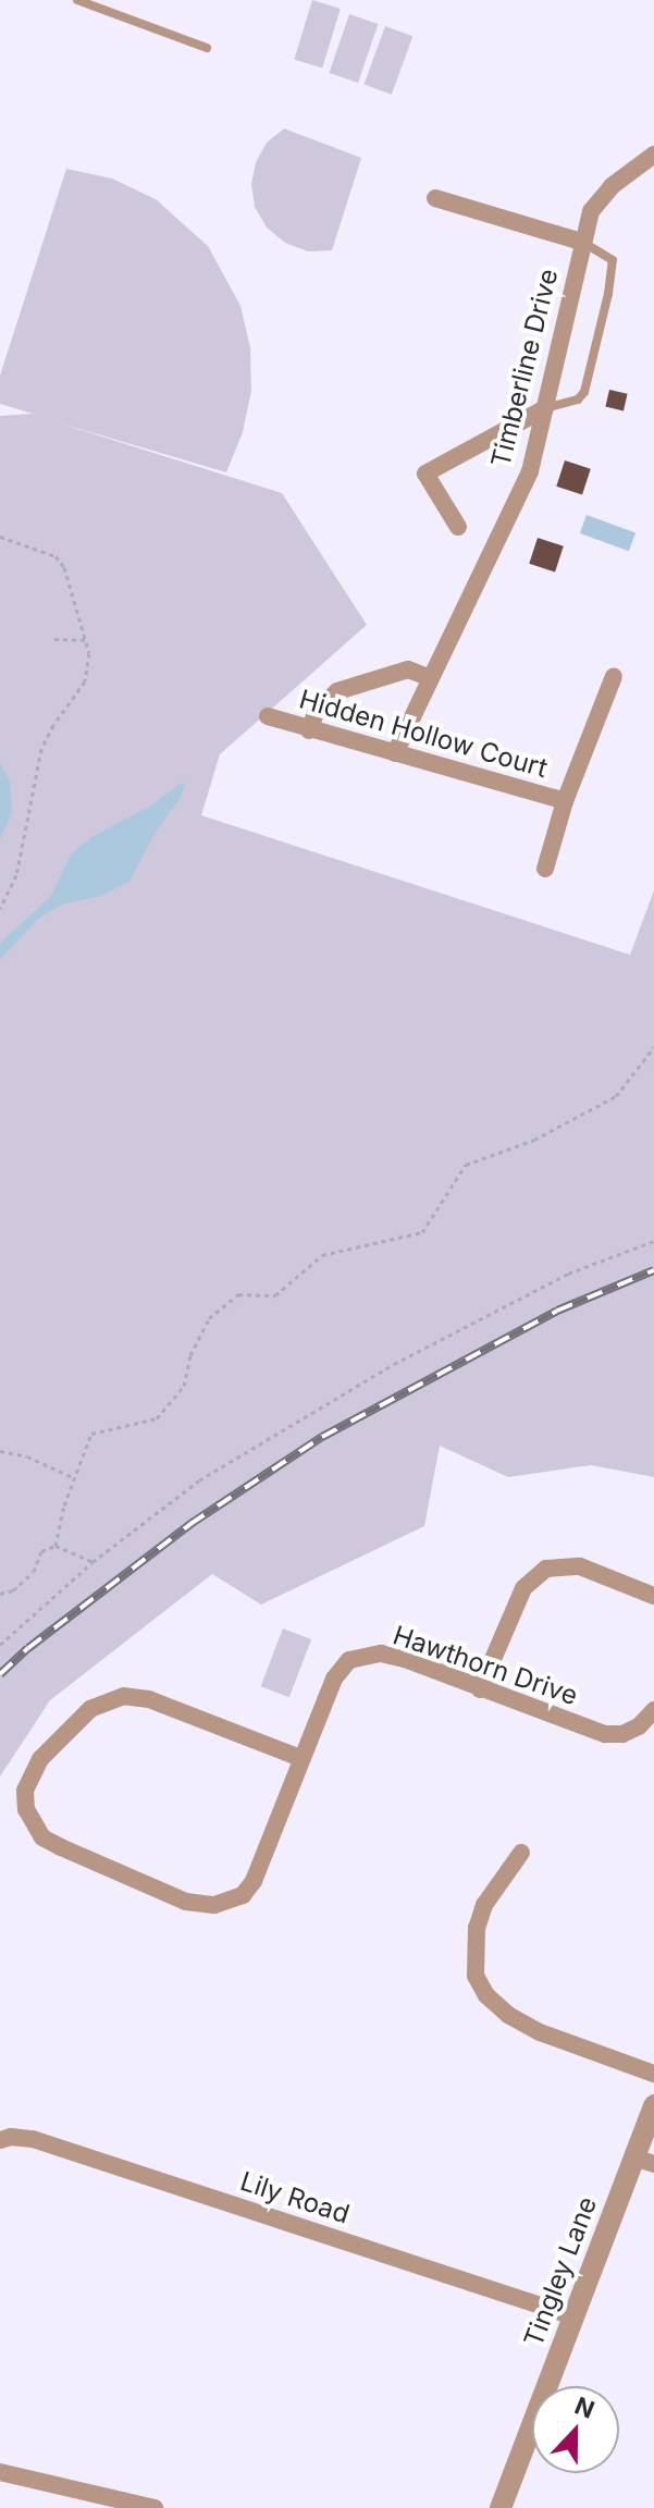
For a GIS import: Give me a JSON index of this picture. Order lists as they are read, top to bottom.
{
  "streets": {
    "street": [
      "Timberline Drive",
      "Hidden Hollow Court",
      "Hawthorn Drive",
      "Lily Road",
      "Tingley Lane"
    ]
  },
  "crossings": [
    ["Timberline Drive", "Hidden Hollow Court"],
    ["Lily Road", "Tingley Lane"]
  ],
  "north": "top"
}
